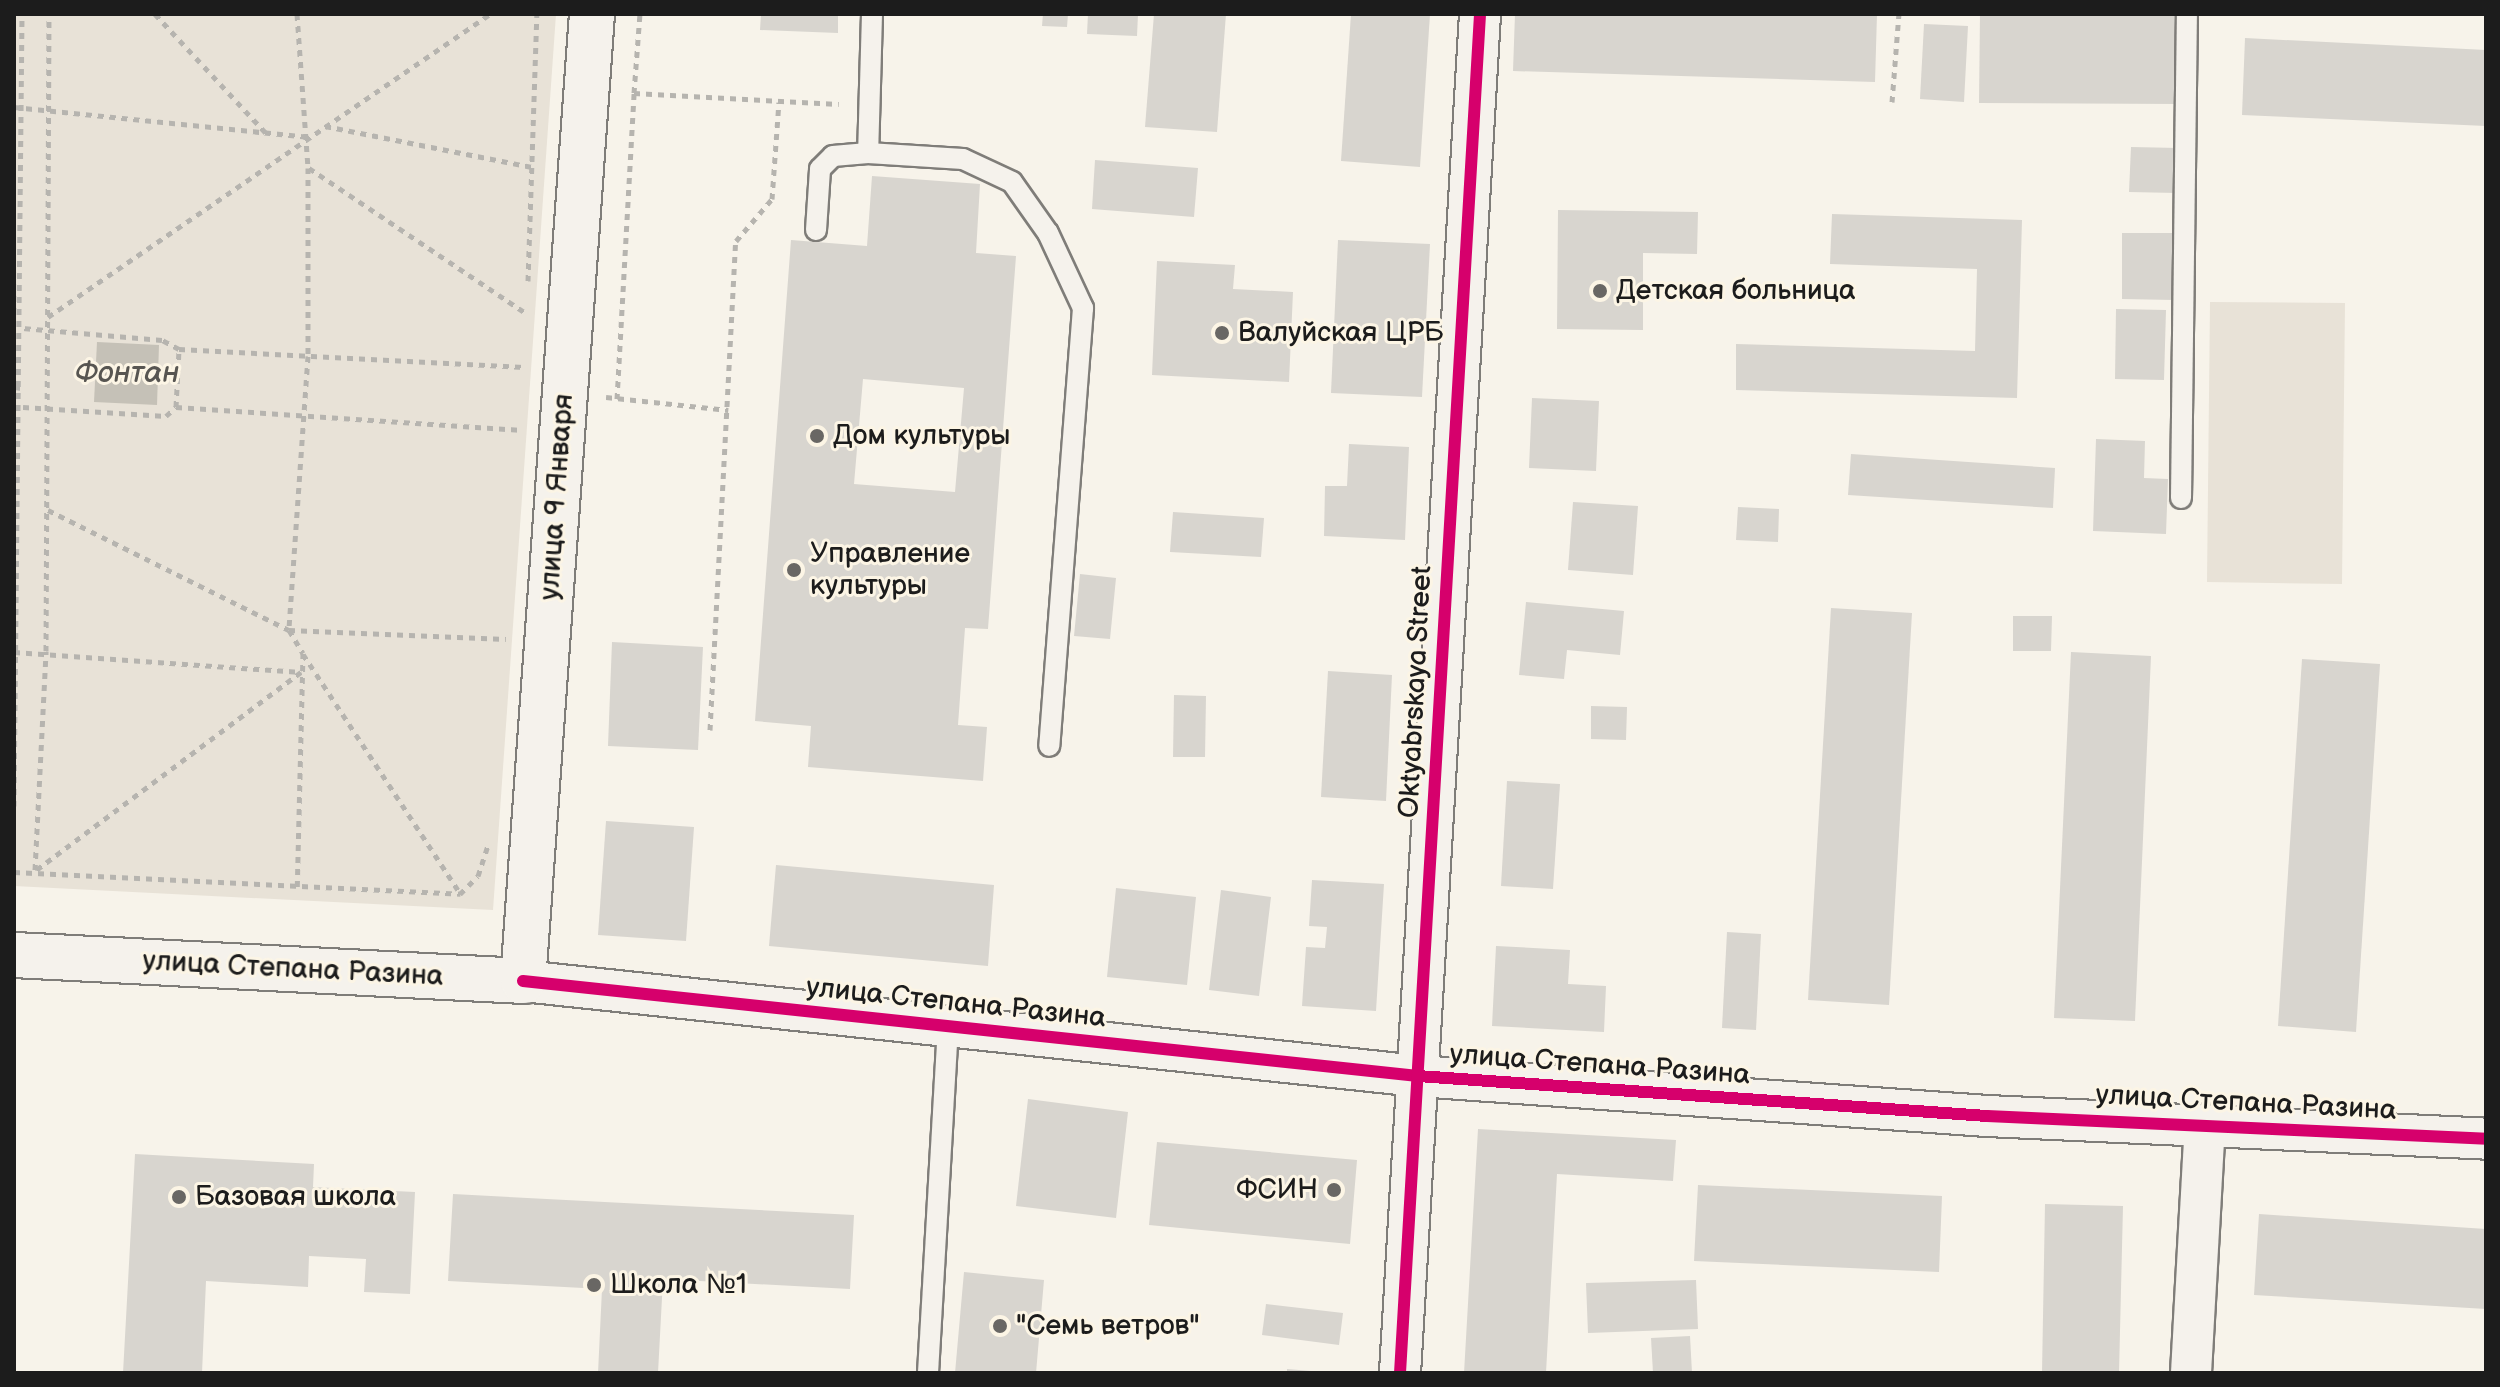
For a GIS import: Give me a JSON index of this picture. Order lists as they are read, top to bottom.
{
  "streets": {
    "main road": ["улица 9 Января", "улица Степана Разина"],
    "street": ["Oktyabrskaya Street"]
  },
  "crossings": [
    ["улица 9 Января", "улица Степана Разина"],
    ["Oktyabrskaya Street", "улица Степана Разина"]
  ],
  "water": ["Фонтан"],
  "places": [
    "Детская больница",
    "Валуйская ЦРБ",
    "Дом культуры",
    "Управление культуры",
    "ФСИН",
    "Базовая школа",
    "Школа №1",
    "\"Семь ветров\""
  ]
}
